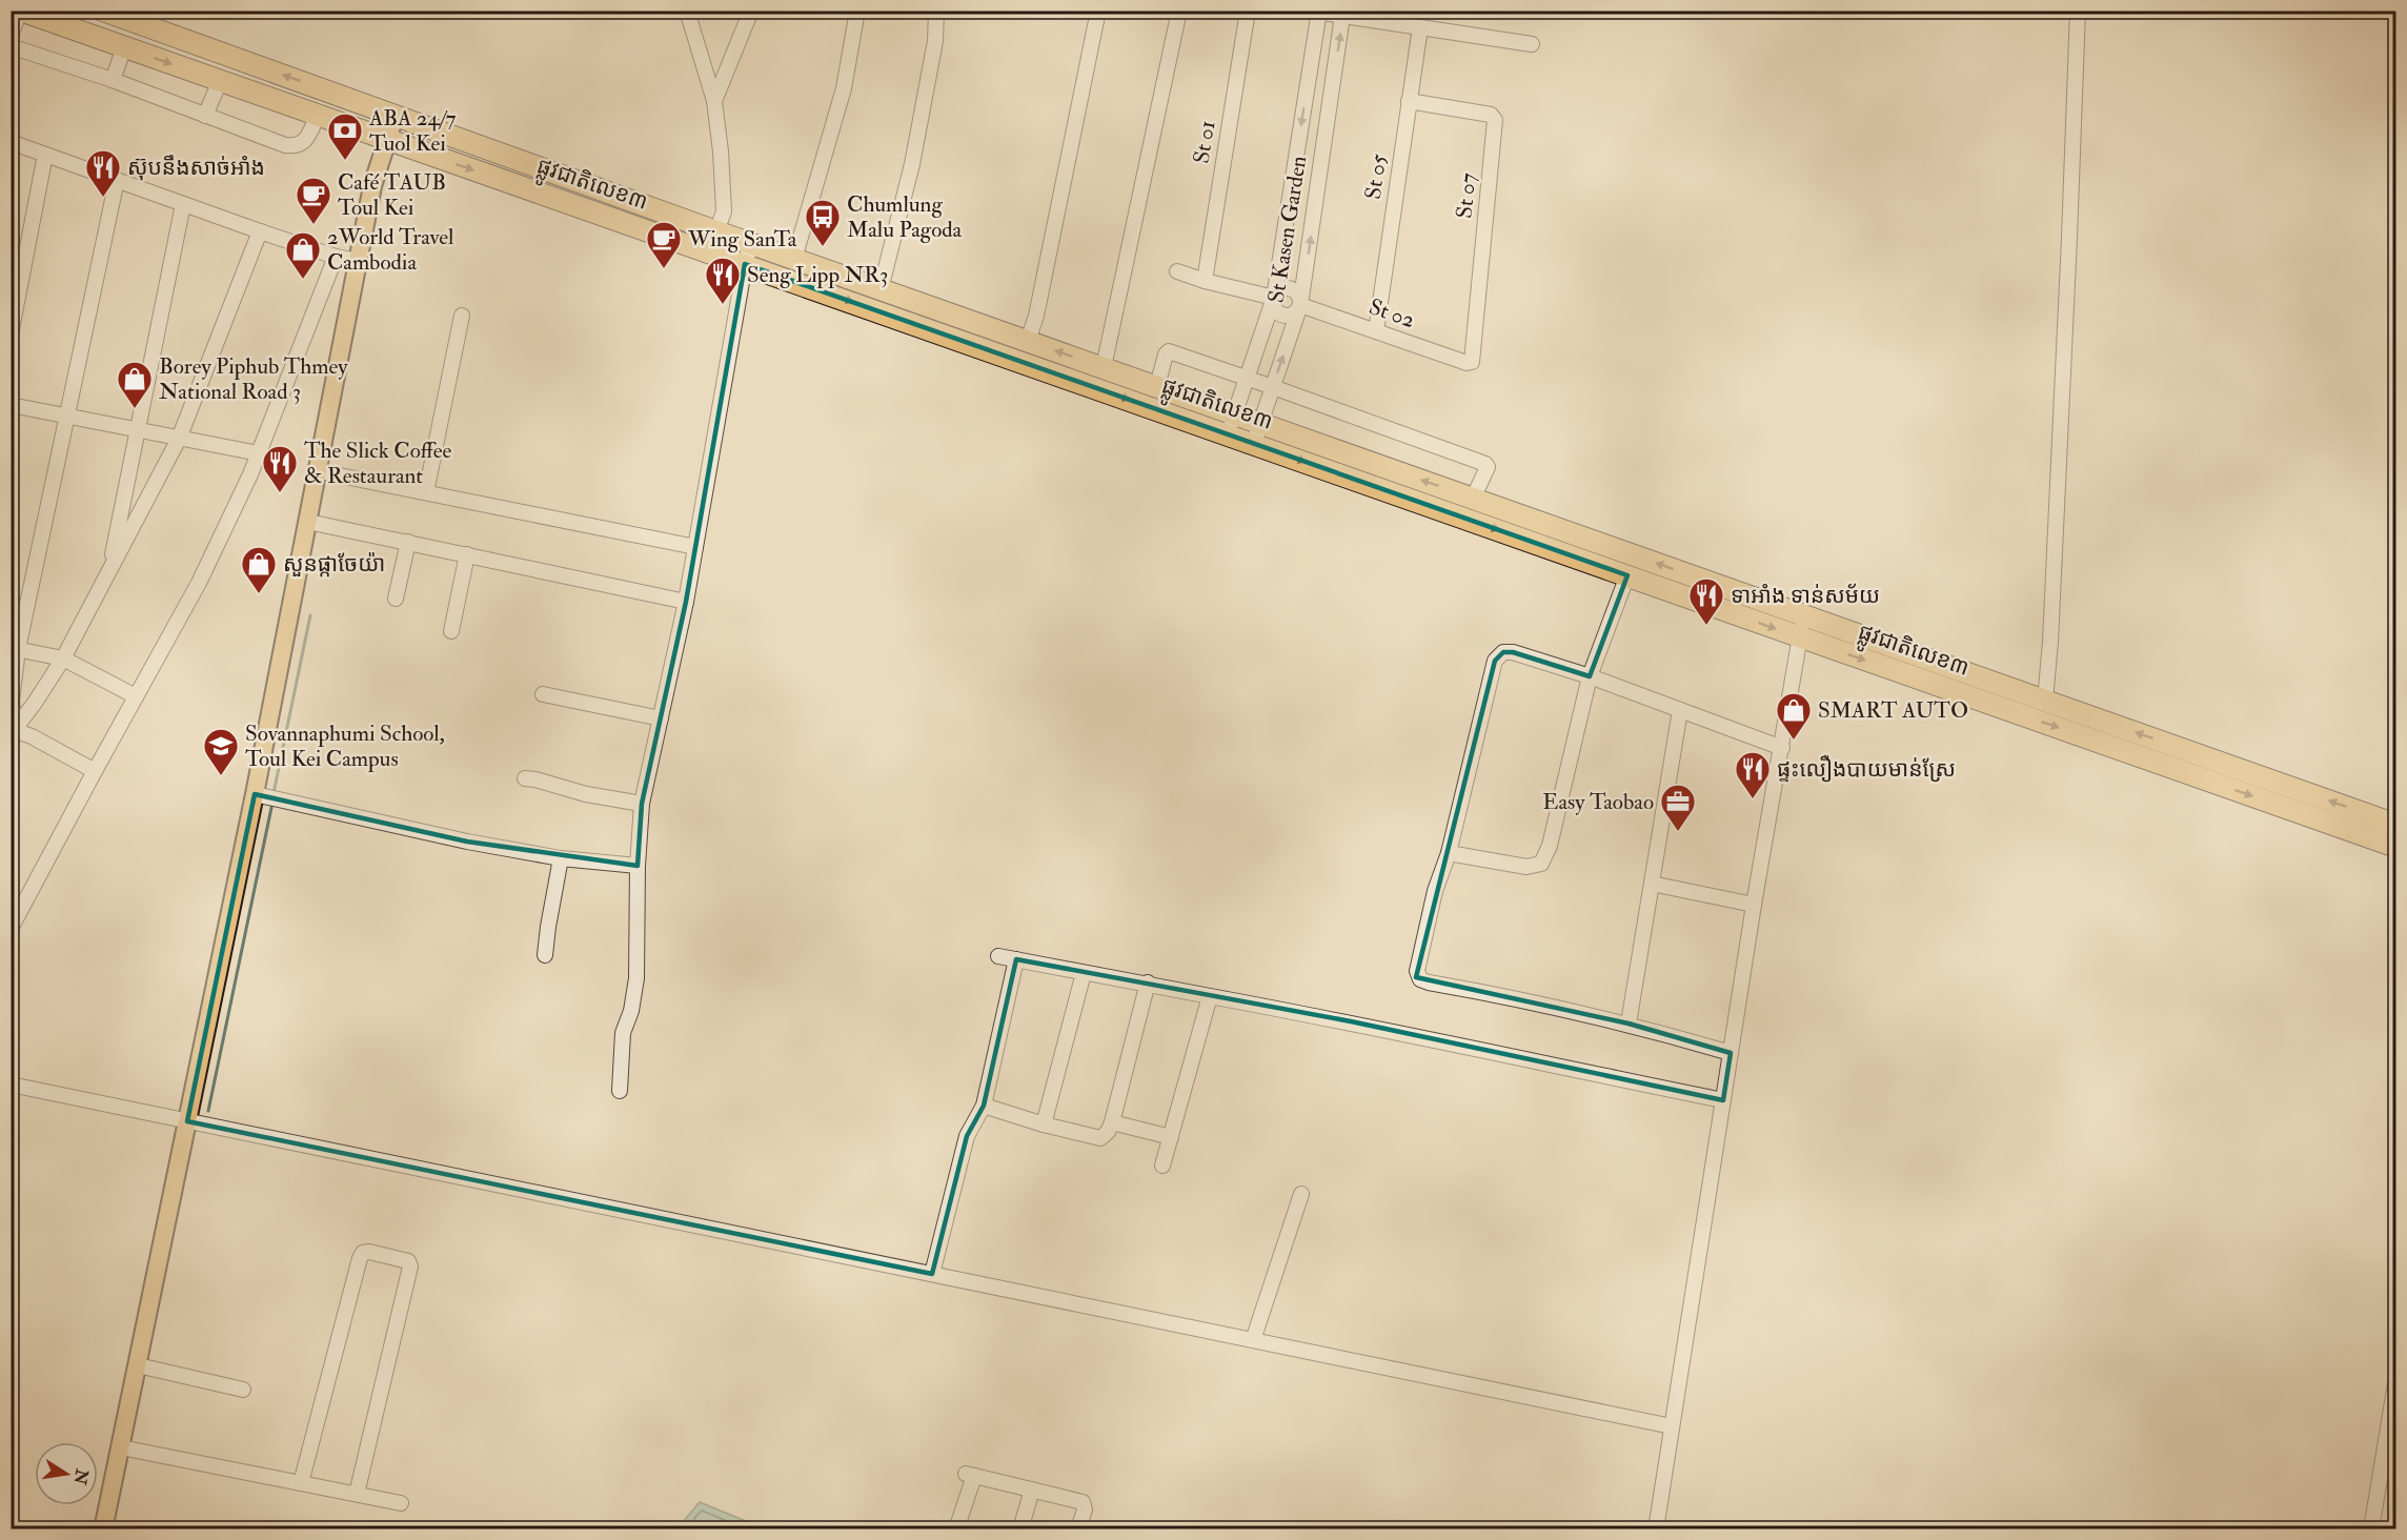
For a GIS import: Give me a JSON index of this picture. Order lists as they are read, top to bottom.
{
  "streets": {
    "highway": ["ផ្លូវជាតិលេខ៣"],
    "street": [
      "St 01",
      "St 05",
      "St 07",
      "St Kasen Garden",
      "St 02"
    ]
  },
  "crossings": [
    ["St 05", "St 07"],
    ["St 05", "St 02"],
    ["ផ្លូវជាតិលេខ៣", "St Kasen Garden"],
    ["St 07", "St 02"],
    ["St Kasen Garden", "St 02"]
  ],
  "places": {
    "bank": ["ABA 24/7 Tuol Kei"],
    "restaurant": [
      "ស៊ុបនឹងសាច់អាំង",
      "Seng Lipp NR3",
      "The Slick Coffee & Restaurant",
      "ទាអាំង ទាន់សម័យ",
      "ផ្ទះលឿងបាយមាន់ស្រែ"
    ],
    "cafe": ["Café TAUB Toul Kei", "Wing SanTa"],
    "bus stop": ["Chumlung Malu Pagoda"],
    "shop": [
      "2World Travel Cambodia",
      "Borey Piphub Thmey National Road 3",
      "សួនផ្កាចែយ៉ា",
      "SMART AUTO"
    ],
    "school or university": ["Sovannaphumi School, Toul Kei Campus"],
    "office": ["Easy Taobao"]
  },
  "north": "right"
}
